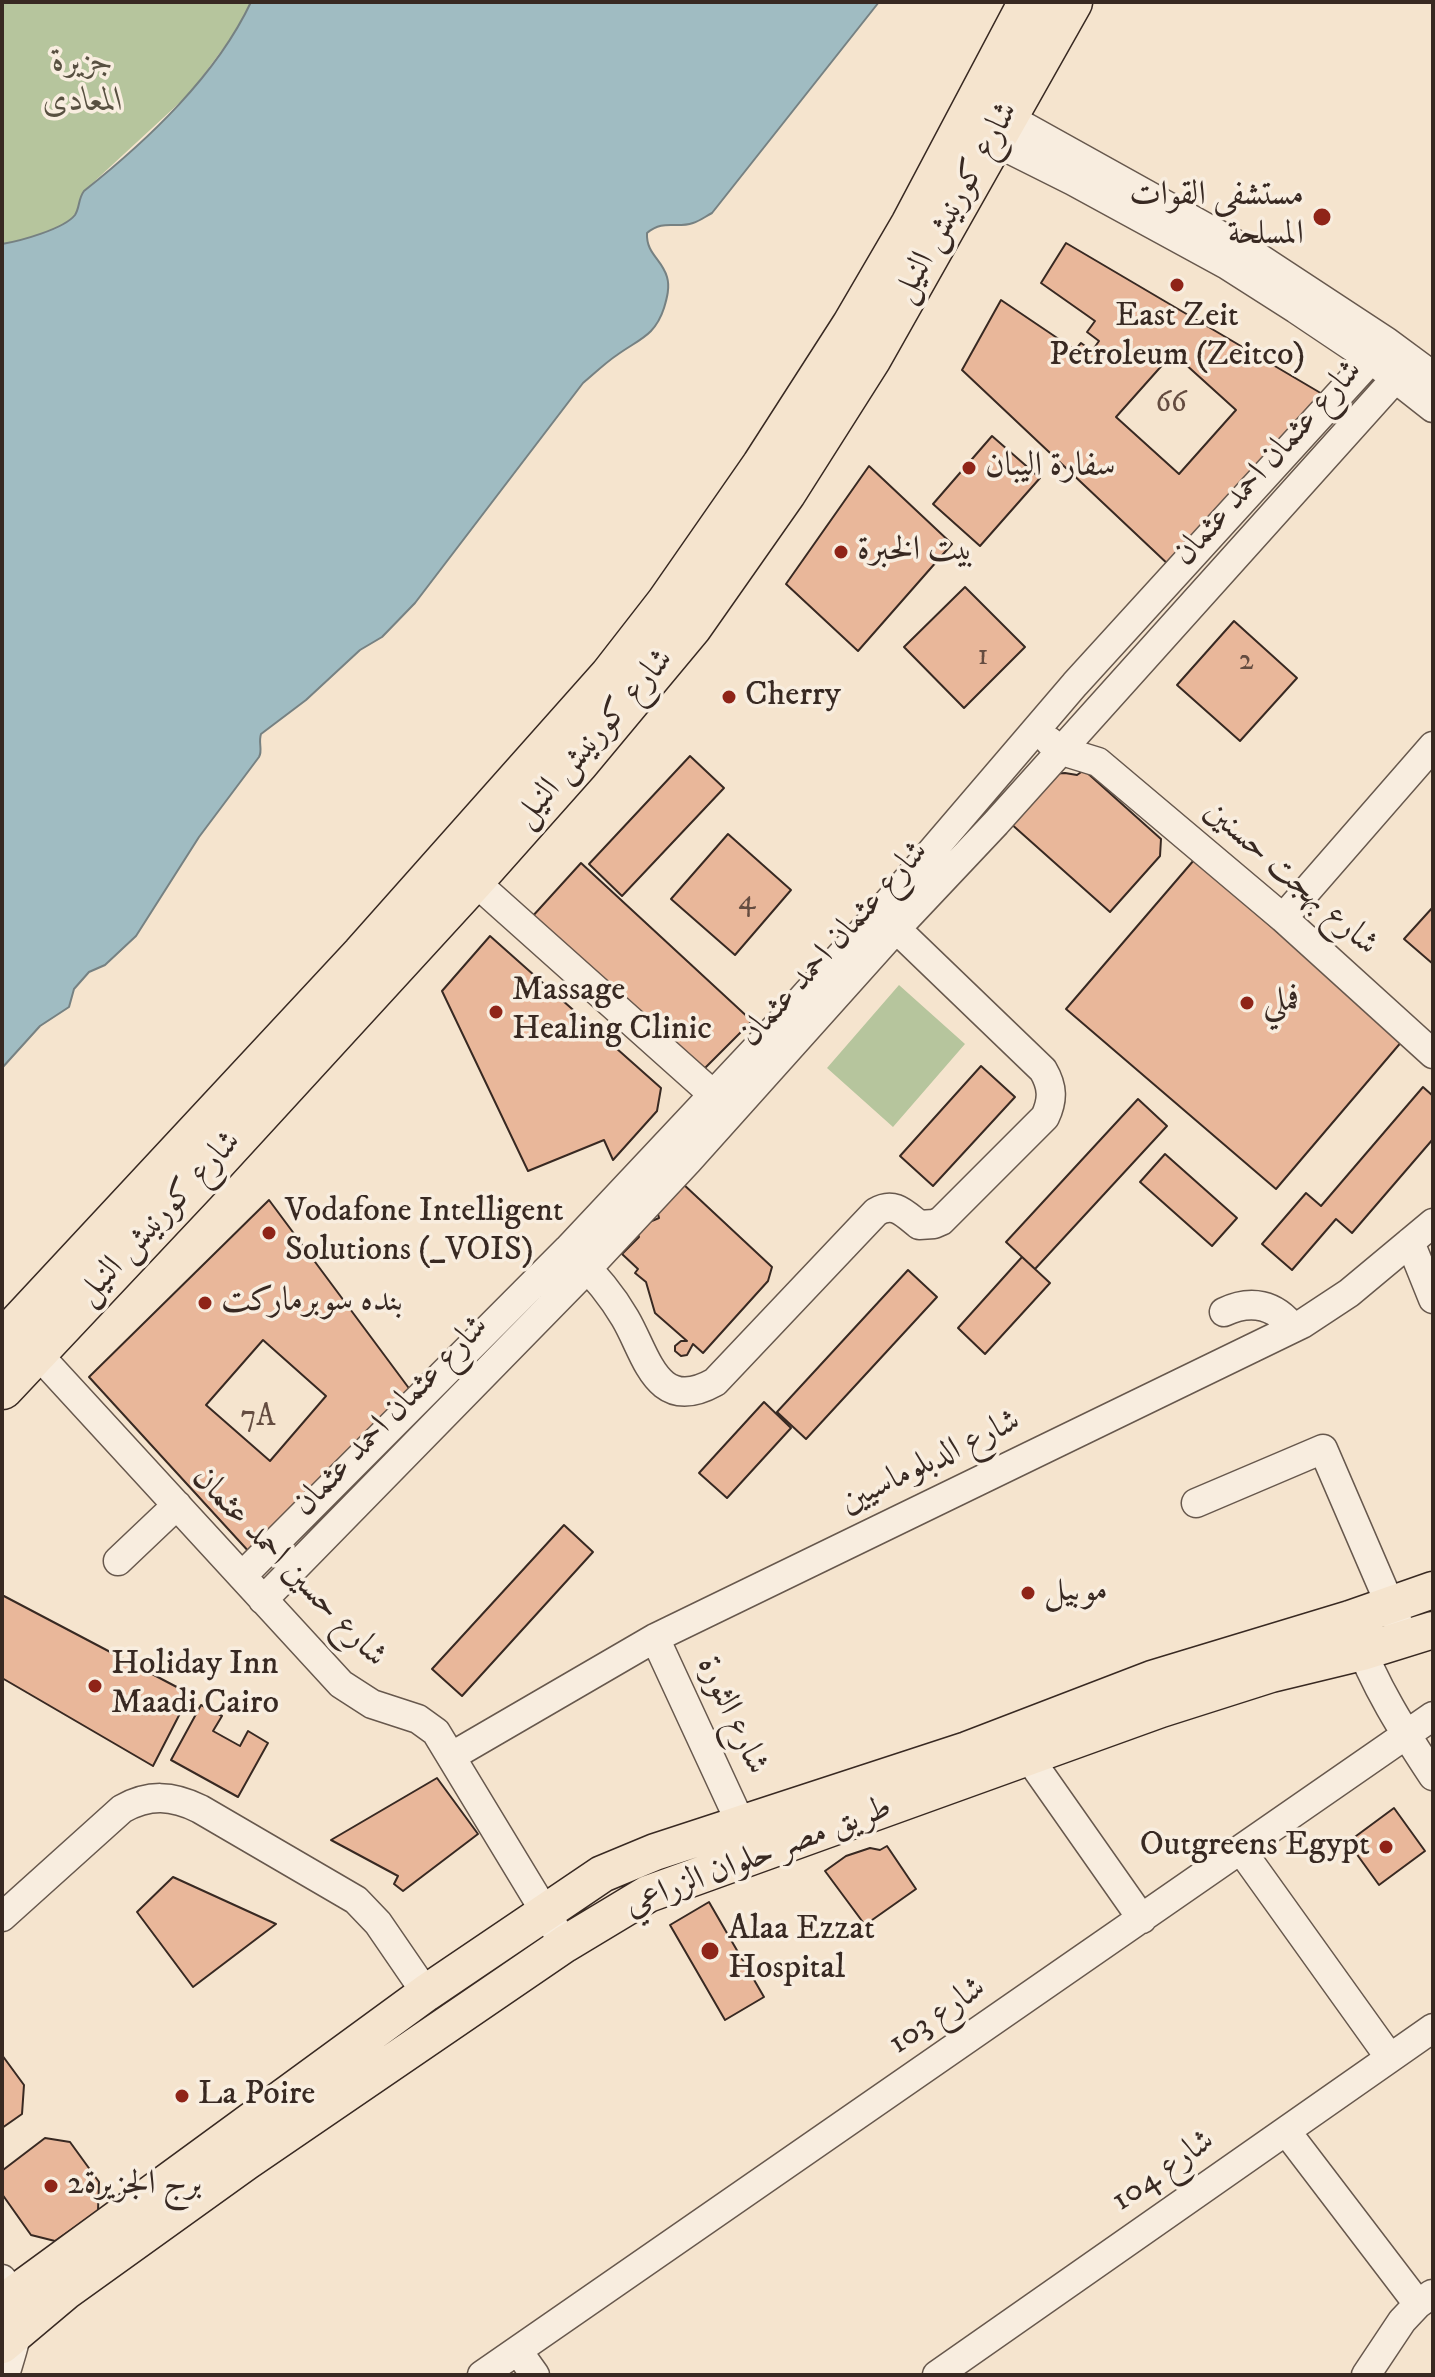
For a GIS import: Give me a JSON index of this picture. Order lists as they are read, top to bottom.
{
  "streets": {
    "highway": ["شارع كورنيش النيل"],
    "main road": ["طريق مصر حلوان الزراعي"],
    "street": [
      "شارع عثمان احمد عثمان",
      "شارع بهجت حسنين",
      "شارع الدبلوماسيين",
      "شارع حسين احمد عثمان",
      "شارع الثورة",
      "شارع 103",
      "شارع 104"
    ]
  },
  "crossings": [
    ["شارع كورنيش النيل", "شارع حسين احمد عثمان"],
    ["شارع عثمان احمد عثمان", "شارع بهجت حسنين"],
    ["شارع عثمان احمد عثمان", "شارع حسين احمد عثمان"],
    ["شارع الدبلوماسيين", "شارع حسين احمد عثمان"],
    ["شارع الدبلوماسيين", "شارع الثورة"],
    ["شارع حسين احمد عثمان", "طريق مصر حلوان الزراعي"],
    ["شارع الثورة", "طريق مصر حلوان الزراعي"]
  ],
  "parks": ["جزيرة المعادى"],
  "places": [
    "مستشفى القوات المسلحة",
    "East Zeit Petroleum (Zeitco)",
    "سفارة اليبان",
    "بيت الخبرة",
    "Cherry",
    "فملي",
    "Massage Healing Clinic",
    "Vodafone Intelligent Solutions (_VOIS)",
    "بنده سوبرماركت",
    "موبيل",
    "Holiday Inn Maadi Cairo",
    "Outgreens Egypt",
    "Alaa Ezzat Hospital",
    "La Poire",
    "برج الجزيرة2"
  ],
  "house_numbers": [
    "66",
    "1",
    "2",
    "4",
    "7A"
  ]
}
